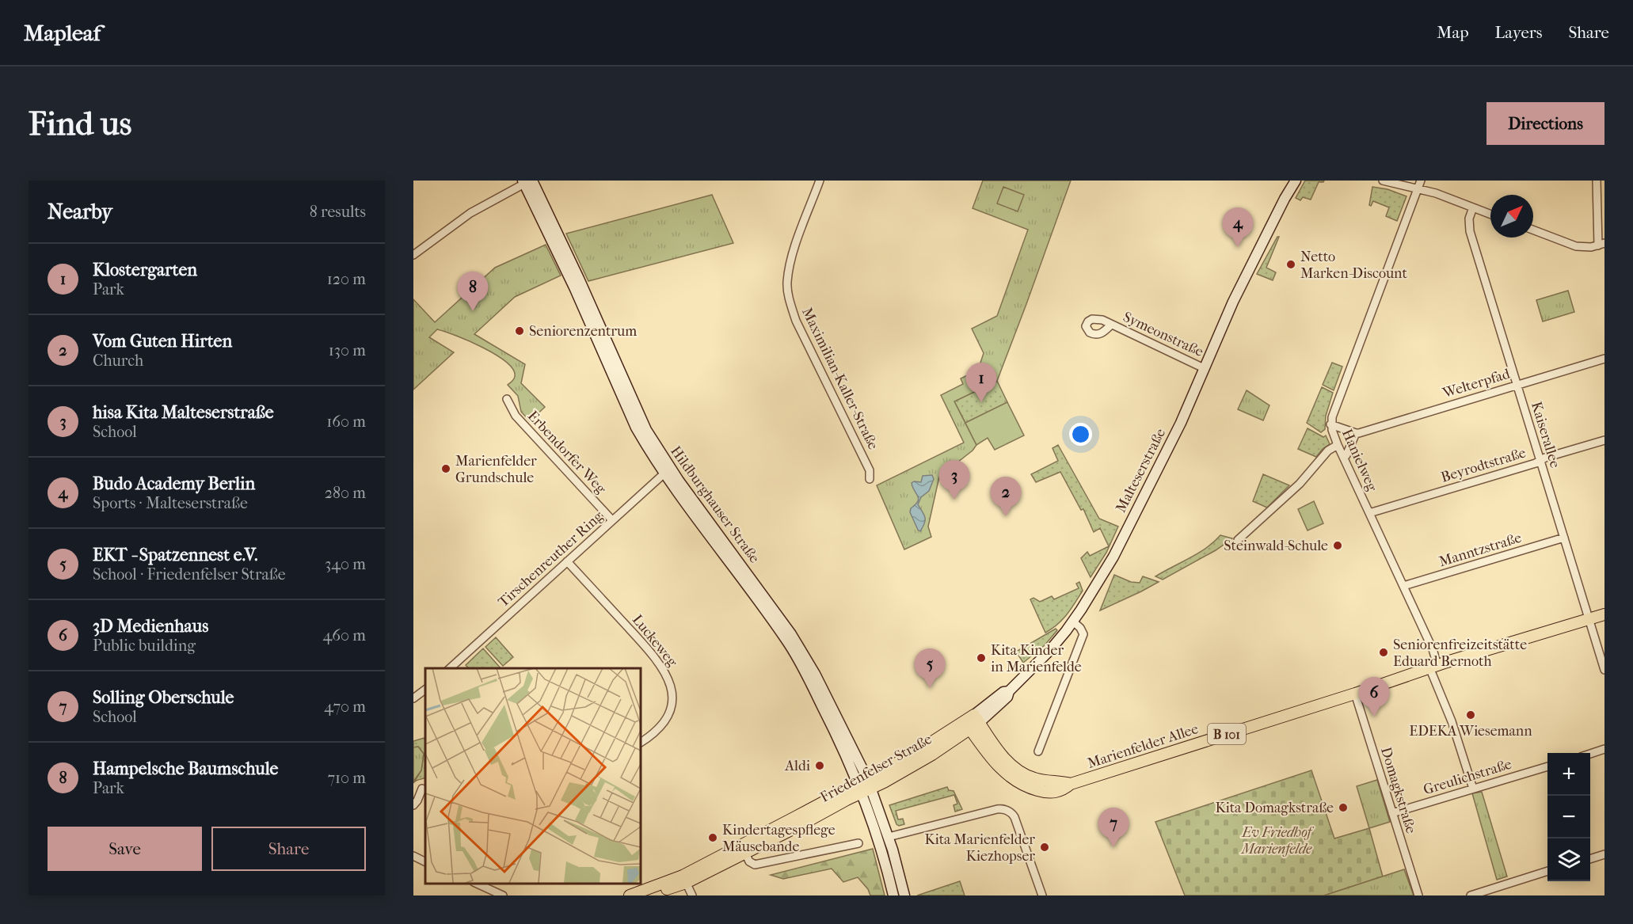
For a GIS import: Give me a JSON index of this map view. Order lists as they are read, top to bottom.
{
  "streets": {
    "main road": [
      "Malteserstraße",
      "Hildburghauser Straße",
      "B 101",
      "Marienfelder Allee",
      "Friedenfelser Straße"
    ],
    "street": [
      "Symeonstraße",
      "Maximilian-Kaller-Straße",
      "Welterpfad",
      "Kaiserallee",
      "Erbendorfer Weg",
      "Hanielweg",
      "Beyrodtstraße",
      "Manntzstraße",
      "Tirschenreuther Ring",
      "Luckeweg",
      "Greulichstraße",
      "Domagkstraße"
    ]
  },
  "crossings": [
    ["Symeonstraße", "Malteserstraße"],
    ["Welterpfad", "Kaiserallee"],
    ["Kaiserallee", "Beyrodtstraße"],
    ["Kaiserallee", "Manntzstraße"],
    ["Kaiserallee", "Marienfelder Allee"],
    ["Erbendorfer Weg", "Tirschenreuther Ring"],
    ["Hanielweg", "Beyrodtstraße"],
    ["Hanielweg", "Manntzstraße"],
    ["Hanielweg", "Marienfelder Allee"],
    ["Hanielweg", "Greulichstraße"],
    ["Malteserstraße", "Friedenfelser Straße"],
    ["Hildburghauser Straße", "Tirschenreuther Ring"],
    ["Hildburghauser Straße", "Friedenfelser Straße"],
    ["Tirschenreuther Ring", "Luckeweg"],
    ["Marienfelder Allee", "Friedenfelser Straße"],
    ["Marienfelder Allee", "Domagkstraße"],
    ["Greulichstraße", "Domagkstraße"]
  ],
  "parks": ["Ev Friedhof Marienfelde"],
  "places": [
    "Netto Marken-Discount",
    "Seniorenzentrum",
    "Marienfelder Grundschule",
    "Steinwald-Schule",
    "Seniorenfreizeitstätte Eduard Bernoth",
    "Kita Kinder in Marienfelde",
    "EDEKA Wiesemann",
    "Aldi",
    "Kita Domagkstraße",
    "Kindertagespflege Mäusebande",
    "Kita Marienfelder Kiezhopser"
  ],
  "north": "top right",
  "page": {
    "header": "Mapleaf",
    "nav": ["Map", "Layers", "Share"],
    "buttons": [
      "Directions",
      ["Save", "Share"]
    ],
    "title": "Find us",
    "heading": ["Nearby", "8 results"],
    "pins": [
      "4",
      "8",
      "1",
      "3",
      "2",
      "5",
      "6",
      "7"
    ],
    "list": [
      {
        "mark": "1",
        "name": "Klostergarten",
        "note": "Park",
        "value": "120 m"
      },
      {
        "mark": "2",
        "name": "Vom Guten Hirten",
        "note": "Church",
        "value": "130 m"
      },
      {
        "mark": "3",
        "name": "hisa Kita Malteserstraße",
        "note": "School",
        "value": "160 m"
      },
      {
        "mark": "4",
        "name": "Budo Academy Berlin",
        "note": "Sports · Malteserstraße",
        "value": "280 m"
      },
      {
        "mark": "5",
        "name": "EKT - Spatzennest e.V.",
        "note": "School · Friedenfelser Straße",
        "value": "340 m"
      },
      {
        "mark": "6",
        "name": "3D Medienhaus",
        "note": "Public building",
        "value": "460 m"
      },
      {
        "mark": "7",
        "name": "Solling Oberschule",
        "note": "School",
        "value": "470 m"
      },
      {
        "mark": "8",
        "name": "Hampelsche Baumschule",
        "note": "Park",
        "value": "710 m"
      }
    ],
    "map_buttons": ["+", "−"]
  }
}
